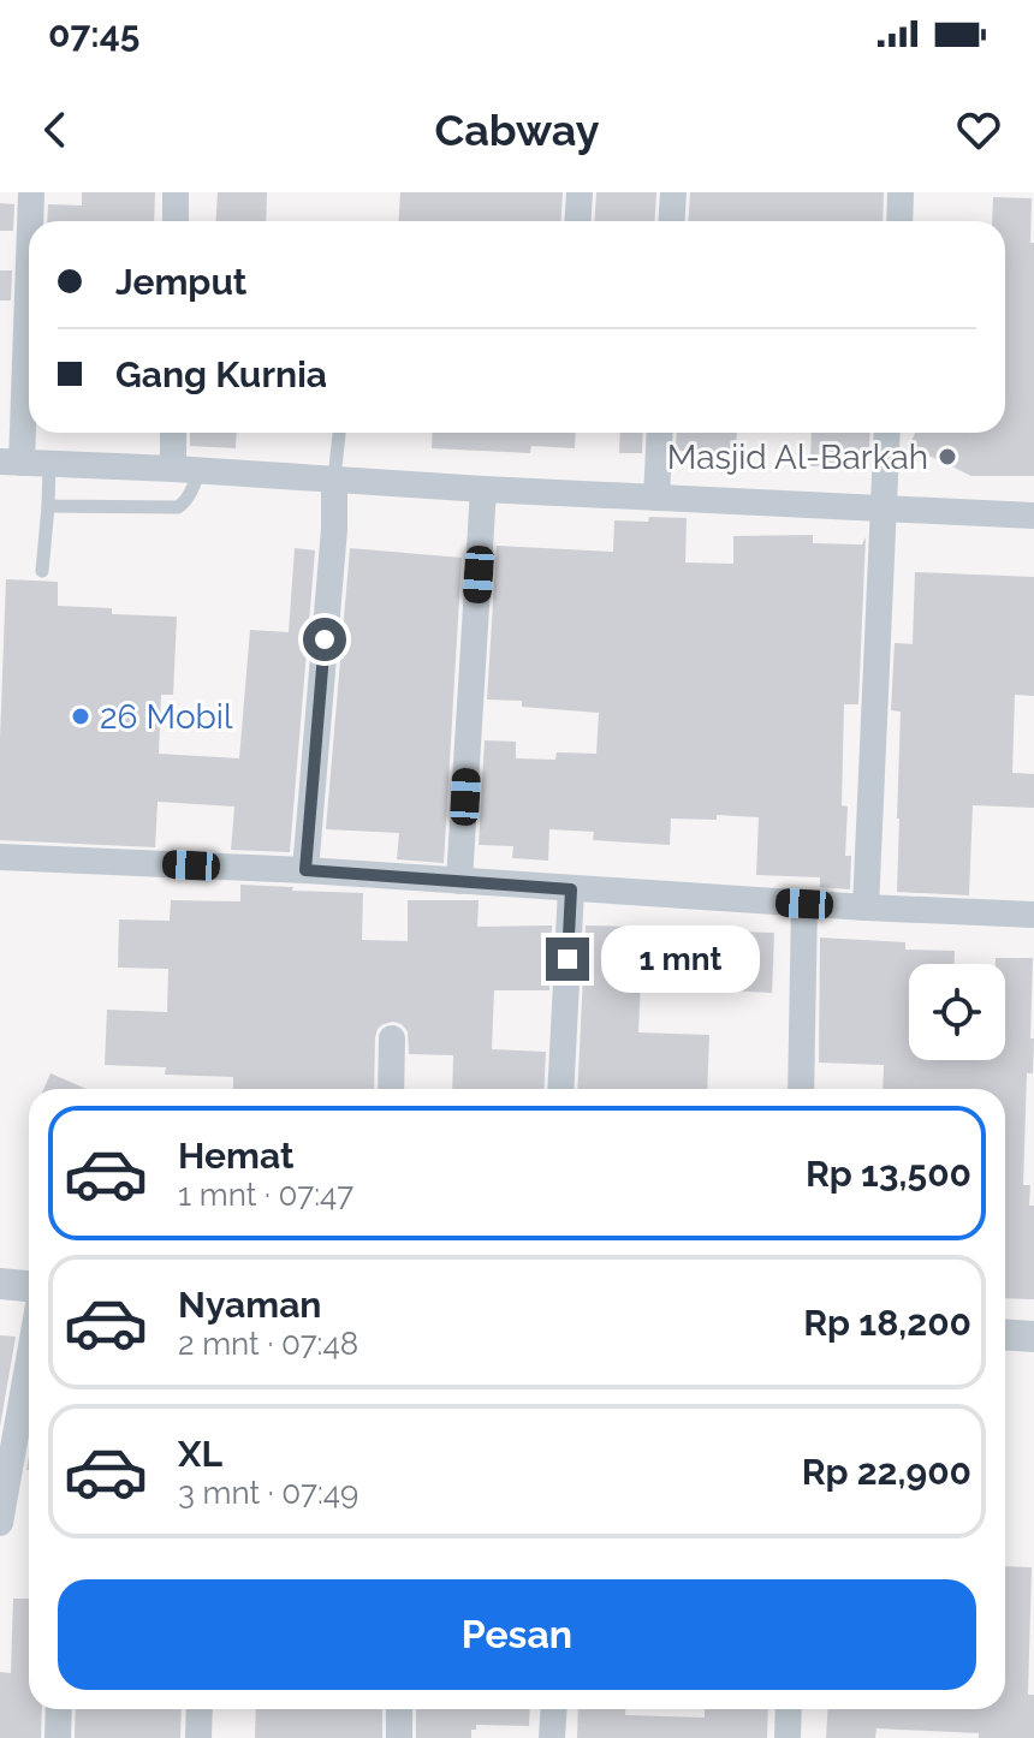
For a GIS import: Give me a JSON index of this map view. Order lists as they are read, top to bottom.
{
  "places": ["Masjid Al-Barkah", "26 Mobil"],
  "page": {
    "status": "07:45",
    "header": "Cabway",
    "banner": ["Jemput", "Gang Kurnia"],
    "bubble": "1 mnt",
    "list": [
      {
        "name": "Hemat",
        "note": "1 mnt · 07:47",
        "value": "Rp 13,500"
      },
      {
        "name": "Nyaman",
        "note": "2 mnt · 07:48",
        "value": "Rp 18,200"
      },
      {
        "name": "XL",
        "note": "3 mnt · 07:49",
        "value": "Rp 22,900"
      }
    ],
    "buttons": "Pesan"
  }
}
